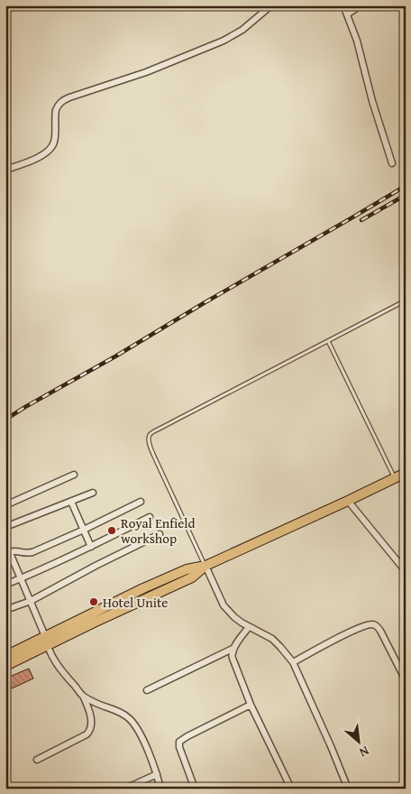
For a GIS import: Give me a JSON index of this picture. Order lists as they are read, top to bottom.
{
  "places": ["Royal Enfield workshop", "Hotel Unite"],
  "north": "bottom right"
}
